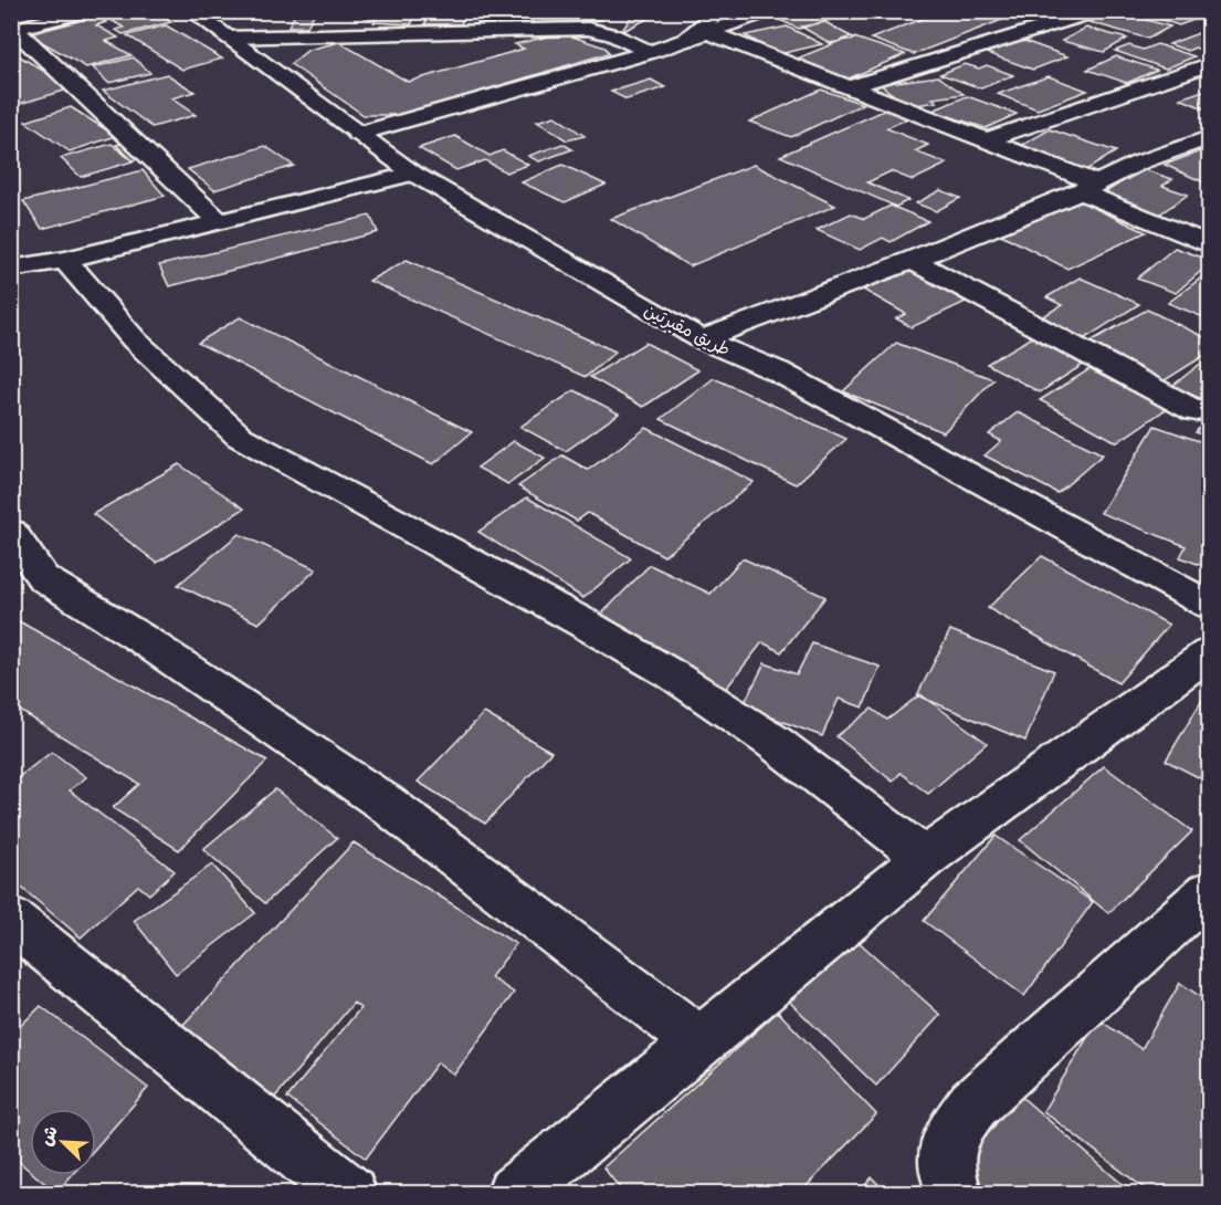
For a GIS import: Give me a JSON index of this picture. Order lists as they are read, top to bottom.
{
  "streets": {
    "street": ["طريق مقبرتين"]
  },
  "north": "top left"
}
